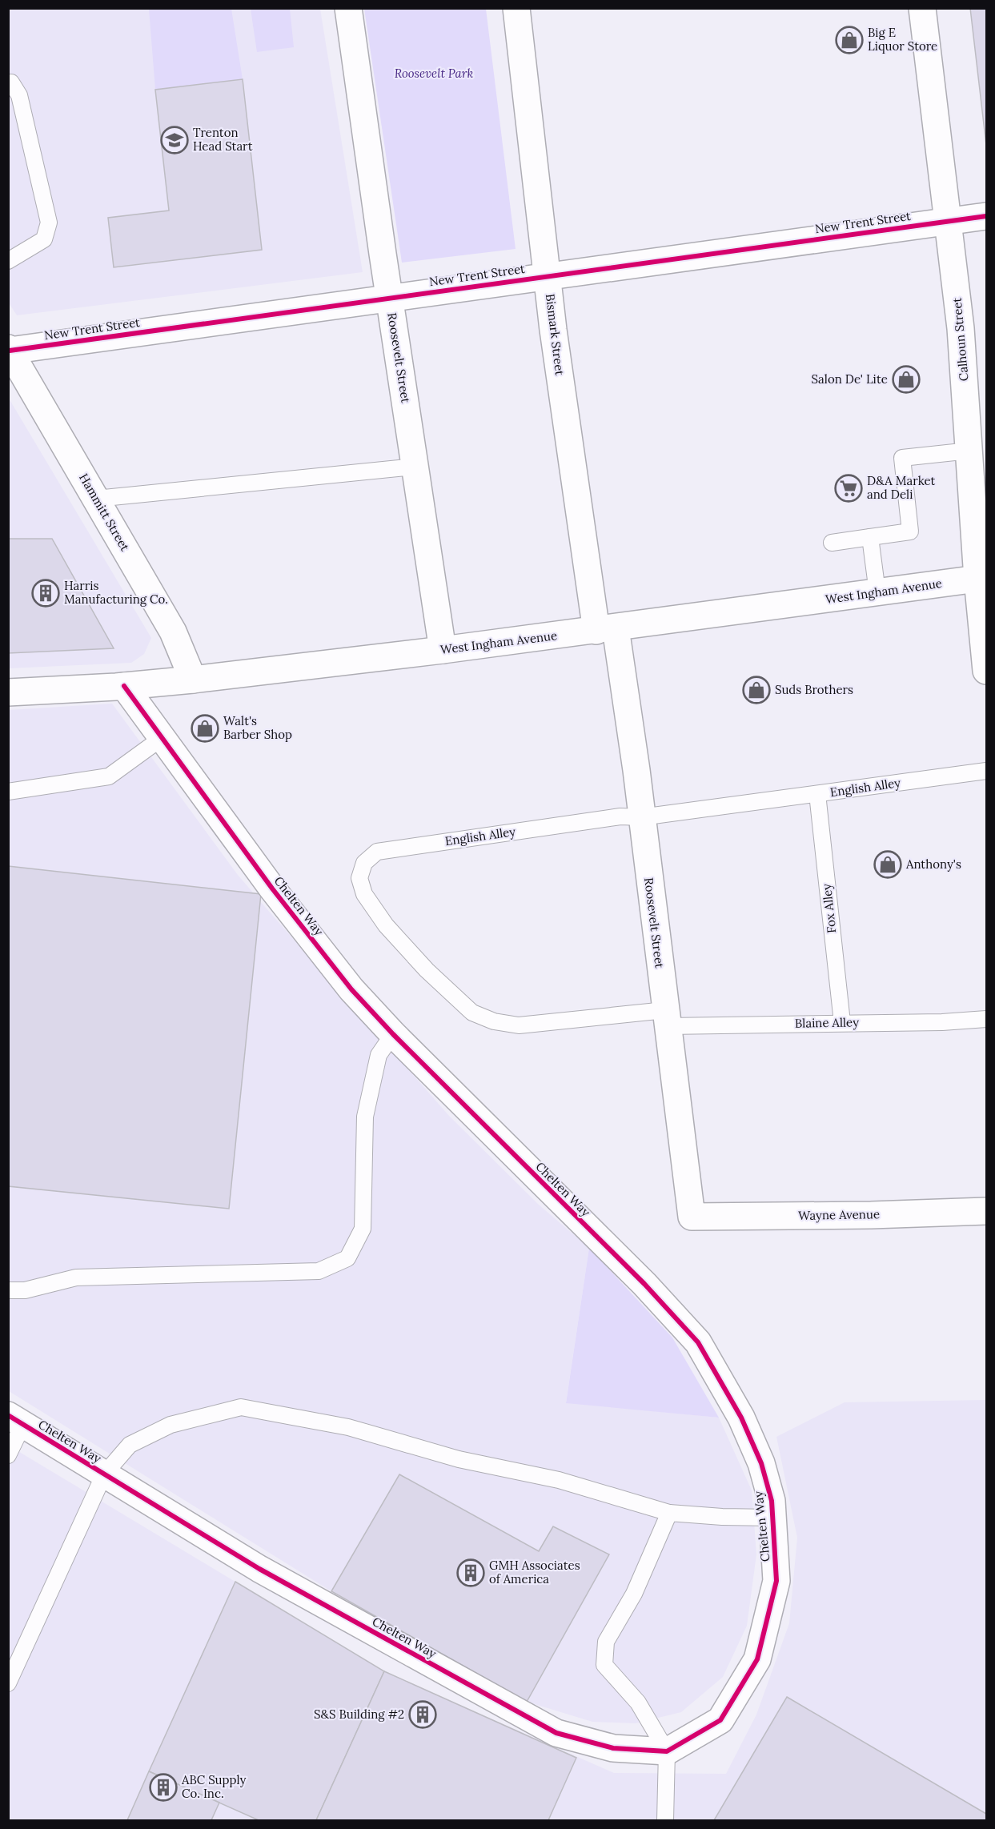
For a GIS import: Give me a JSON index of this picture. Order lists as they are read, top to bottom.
{
  "streets": {
    "street": [
      "New Trent Street",
      "Bismark Street",
      "Calhoun Street",
      "Roosevelt Street",
      "Hammitt Street",
      "West Ingham Avenue",
      "Chelten Way",
      "Wayne Avenue"
    ],
    "lane": ["English Alley", "Fox Alley", "Blaine Alley"]
  },
  "crossings": [
    ["New Trent Street", "Bismark Street"],
    ["New Trent Street", "Calhoun Street"],
    ["New Trent Street", "Roosevelt Street"],
    ["New Trent Street", "Hammitt Street"],
    ["Bismark Street", "Roosevelt Street"],
    ["Bismark Street", "West Ingham Avenue"],
    ["Calhoun Street", "West Ingham Avenue"],
    ["Roosevelt Street", "West Ingham Avenue"],
    ["Roosevelt Street", "English Alley"],
    ["Roosevelt Street", "Blaine Alley"],
    ["Roosevelt Street", "Wayne Avenue"],
    ["Hammitt Street", "West Ingham Avenue"],
    ["West Ingham Avenue", "Chelten Way"],
    ["English Alley", "Fox Alley"],
    ["English Alley", "Blaine Alley"],
    ["Fox Alley", "Blaine Alley"]
  ],
  "parks": ["Roosevelt Park"],
  "places": {
    "shop": [
      "Big E Liquor Store",
      "Salon De' Lite",
      "Suds Brothers",
      "Walt's Barber Shop",
      "Anthony's"
    ],
    "school or university": ["Trenton Head Start"],
    "supermarket": ["D&A Market and Deli"],
    "building": [
      "Harris Manufacturing Co.",
      "GMH Associates of America",
      "S&S Building #2",
      "ABC Supply Co. Inc."
    ]
  }
}
